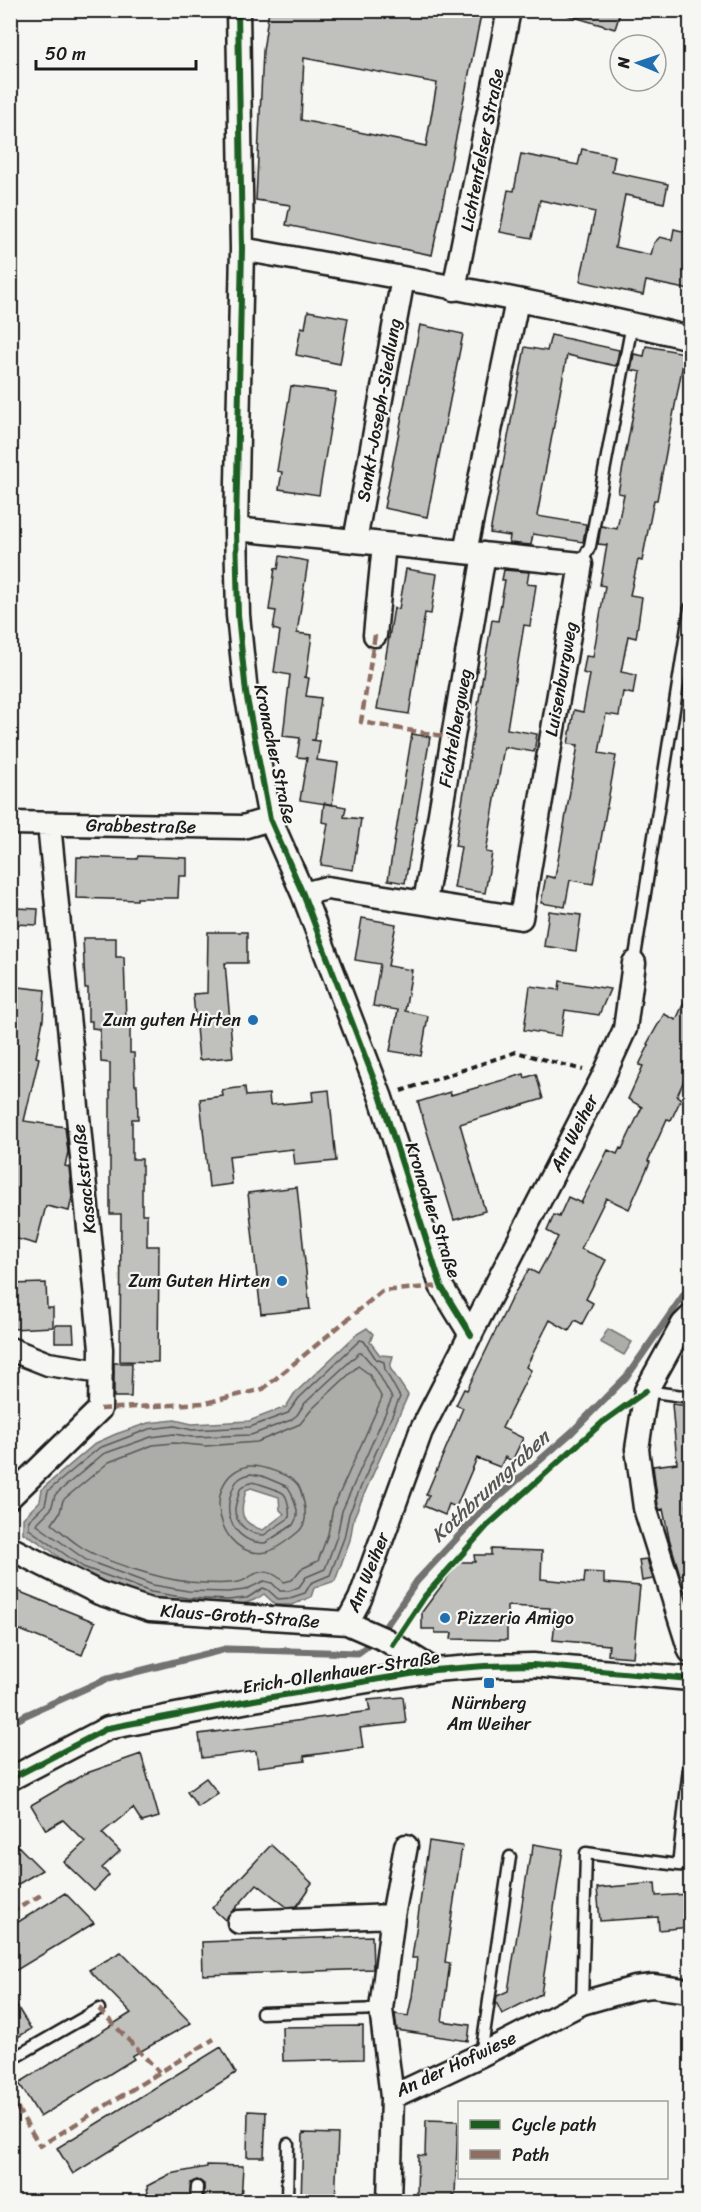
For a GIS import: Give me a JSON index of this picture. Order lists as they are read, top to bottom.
{
  "streets": {
    "street": [
      "Lichtenfelser Straße",
      "Sankt-Joseph-Siedlung",
      "Luisenburgweg",
      "Fichtelbergweg",
      "Kronacher Straße",
      "Grabbestraße",
      "Am Weiher",
      "Kasackstraße",
      "Klaus-Groth-Straße",
      "Erich-Ollenhauer-Straße",
      "An der Hofwiese"
    ]
  },
  "crossings": [
    ["Luisenburgweg", "Fichtelbergweg"],
    ["Luisenburgweg", "Kronacher Straße"],
    ["Kronacher Straße", "Grabbestraße"],
    ["Kronacher Straße", "Am Weiher"],
    ["Grabbestraße", "Kasackstraße"],
    ["Am Weiher", "Klaus-Groth-Straße"],
    ["Klaus-Groth-Straße", "Erich-Ollenhauer-Straße"]
  ],
  "water": ["Kothbrunngraben"],
  "places": {
    "other": ["Zum guten Hirten", "Zum Guten Hirten", "Pizzeria Amigo"],
    "transit": ["Nürnberg Am Weiher"]
  },
  "legend": ["Cycle path", "Path"],
  "scale_bar": "50 m",
  "north": "left"
}
